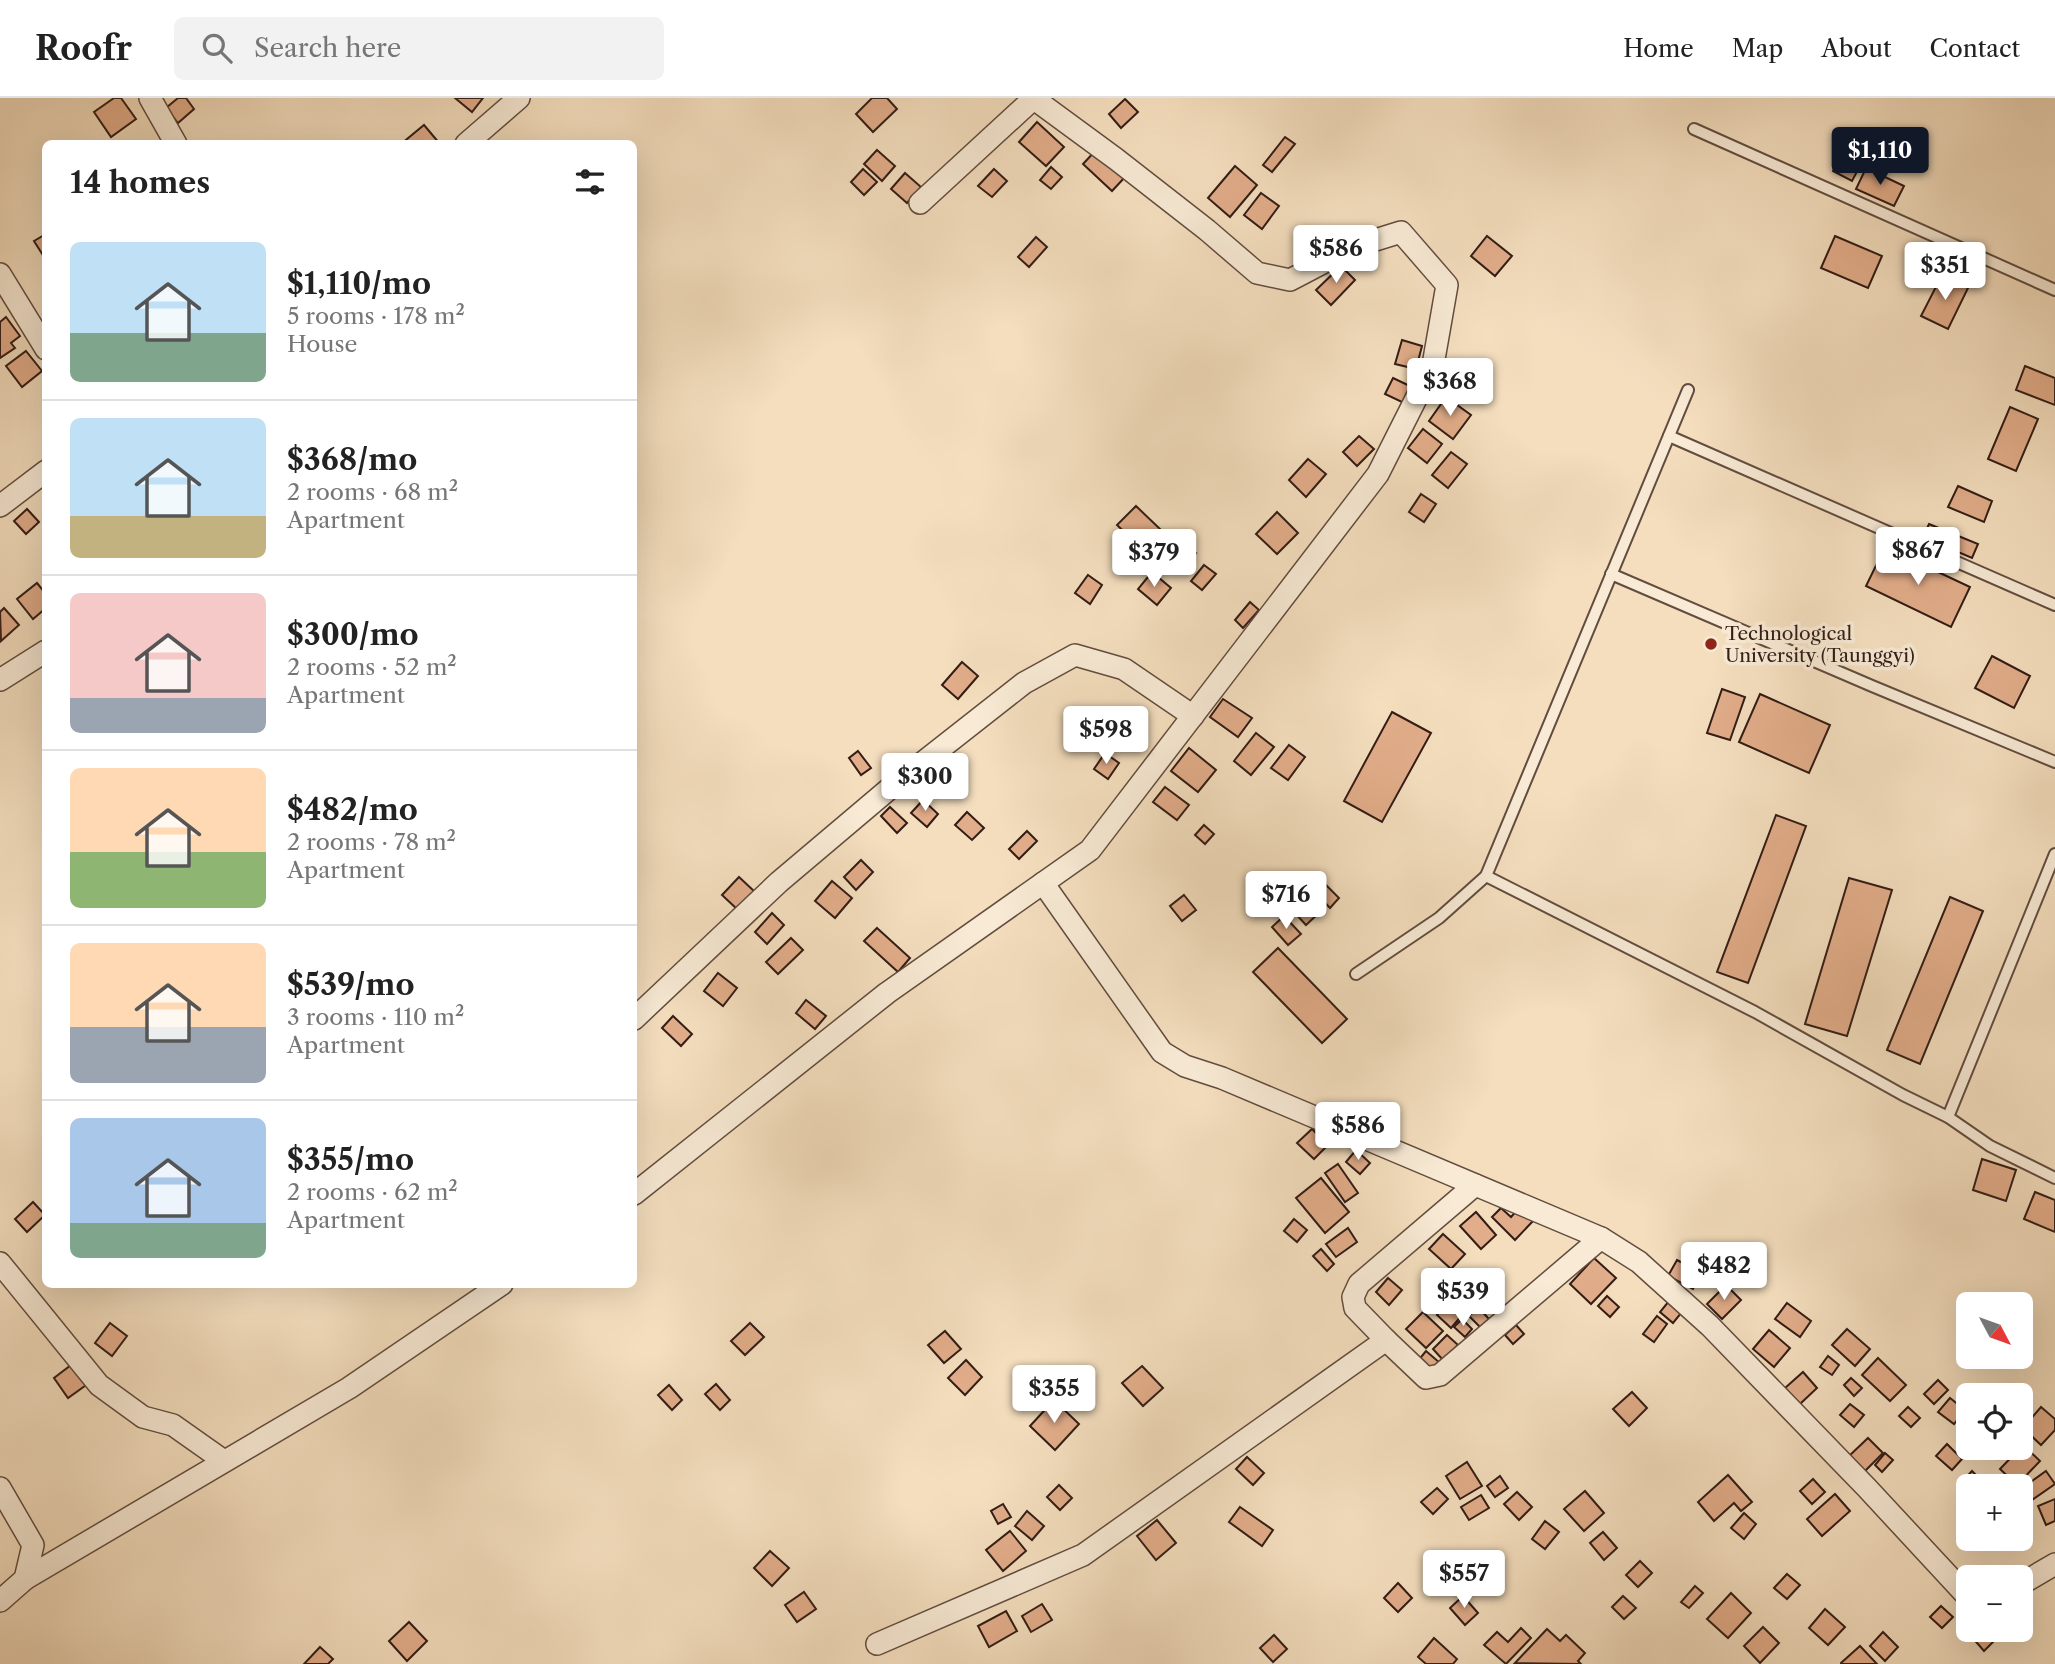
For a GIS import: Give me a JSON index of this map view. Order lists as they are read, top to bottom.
{
  "places": ["Technological University (Taunggyi)"],
  "north": "bottom right",
  "page": {
    "header": "Roofr",
    "search": "Search here",
    "nav": [
      "Home",
      "Map",
      "About",
      "Contact"
    ],
    "price": [
      "$1,110",
      "$586",
      "$351",
      "$368",
      "$867",
      "$379",
      "$598",
      "$300",
      "$716",
      "$586",
      "$482",
      "$539",
      "$355",
      "$557"
    ],
    "heading": "14 homes",
    "list": [
      {
        "name": "$1,110/mo",
        "note": "5 rooms · 178 m² · House"
      },
      {
        "name": "$368/mo",
        "note": "2 rooms · 68 m² · Apartment"
      },
      {
        "name": "$300/mo",
        "note": "2 rooms · 52 m² · Apartment"
      },
      {
        "name": "$482/mo",
        "note": "2 rooms · 78 m² · Apartment"
      },
      {
        "name": "$539/mo",
        "note": "3 rooms · 110 m² · Apartment"
      },
      {
        "name": "$355/mo",
        "note": "2 rooms · 62 m² · Apartment"
      }
    ],
    "map_buttons": ["+", "−"]
  }
}
